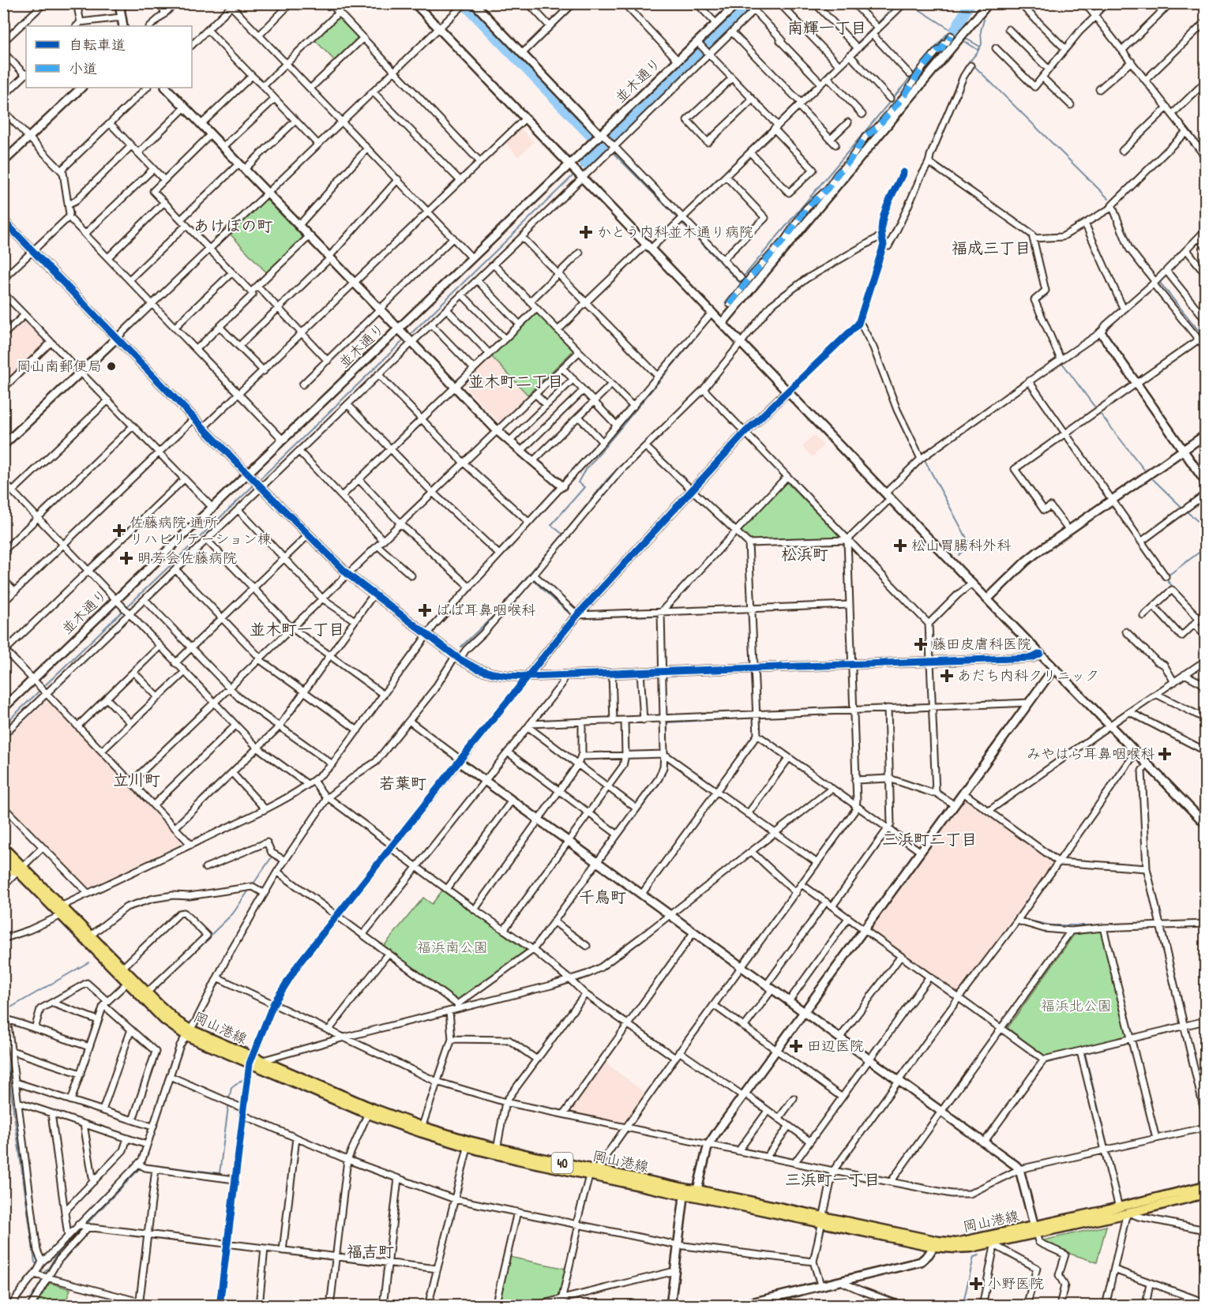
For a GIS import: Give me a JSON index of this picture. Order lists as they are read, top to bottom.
{
  "streets": {
    "main road": ["岡山港線", "40"],
    "street": ["並木通り"]
  },
  "districts": [
    "南輝一丁目",
    "あけぼの町",
    "福成三丁目",
    "並木町二丁目",
    "松浜町",
    "並木町一丁目",
    "立川町",
    "若葉町",
    "三浜町二丁目",
    "千鳥町",
    "三浜町一丁目",
    "福吉町"
  ],
  "parks": ["福浜南公園", "福浜北公園"],
  "places": {
    "health": [
      "かとう内科並木通り病院",
      "佐藤病院 通所 リハビリテーション棟",
      "松山胃腸科外科",
      "明芳会佐藤病院",
      "ばば耳鼻咽喉科",
      "藤田皮膚科医院",
      "あだち内科クリニック",
      "みやはら耳鼻咽喉科",
      "田辺医院",
      "小野医院"
    ],
    "other": ["岡山南郵便局"]
  },
  "legend": ["自転車道", "小道"]
}
